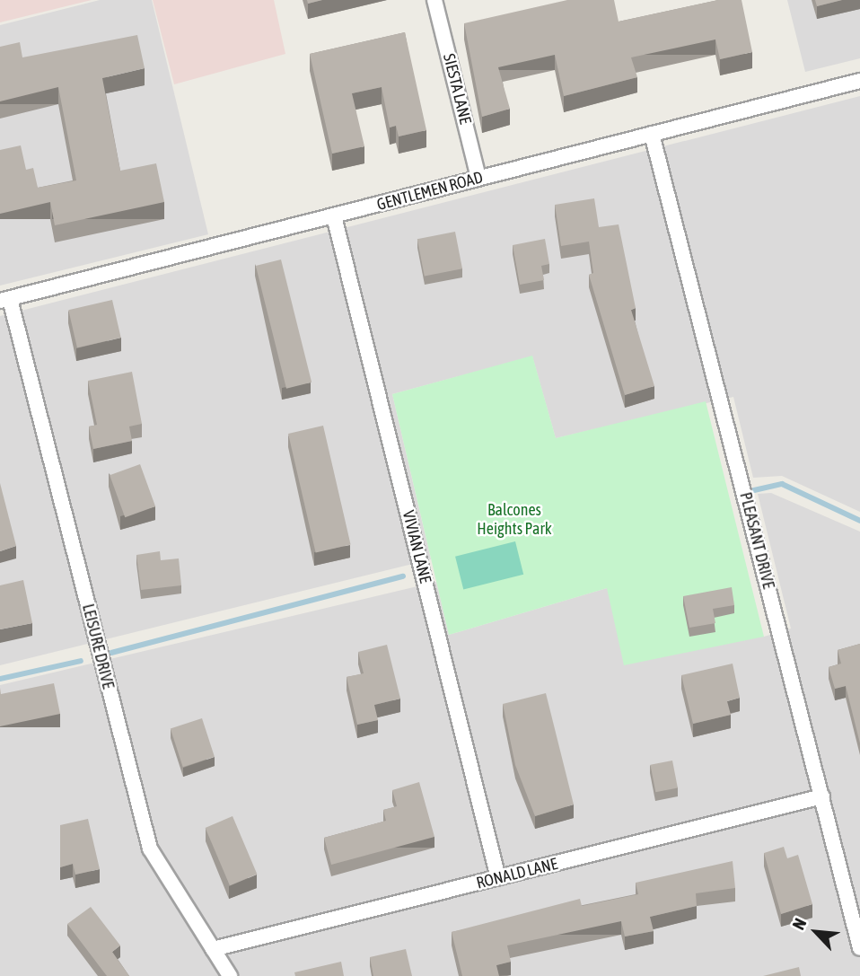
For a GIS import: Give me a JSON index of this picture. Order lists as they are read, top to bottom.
{
  "streets": {
    "street": [
      "SIESTA LANE",
      "GENTLEMEN ROAD",
      "PLEASANT DRIVE",
      "VIVIAN LANE",
      "LEISURE DRIVE",
      "RONALD LANE"
    ]
  },
  "crossings": [
    ["SIESTA LANE", "GENTLEMEN ROAD"],
    ["GENTLEMEN ROAD", "PLEASANT DRIVE"],
    ["GENTLEMEN ROAD", "VIVIAN LANE"],
    ["GENTLEMEN ROAD", "LEISURE DRIVE"],
    ["PLEASANT DRIVE", "RONALD LANE"],
    ["VIVIAN LANE", "RONALD LANE"],
    ["LEISURE DRIVE", "RONALD LANE"]
  ],
  "parks": ["Balcones Heights Park"],
  "north": "top left"
}
